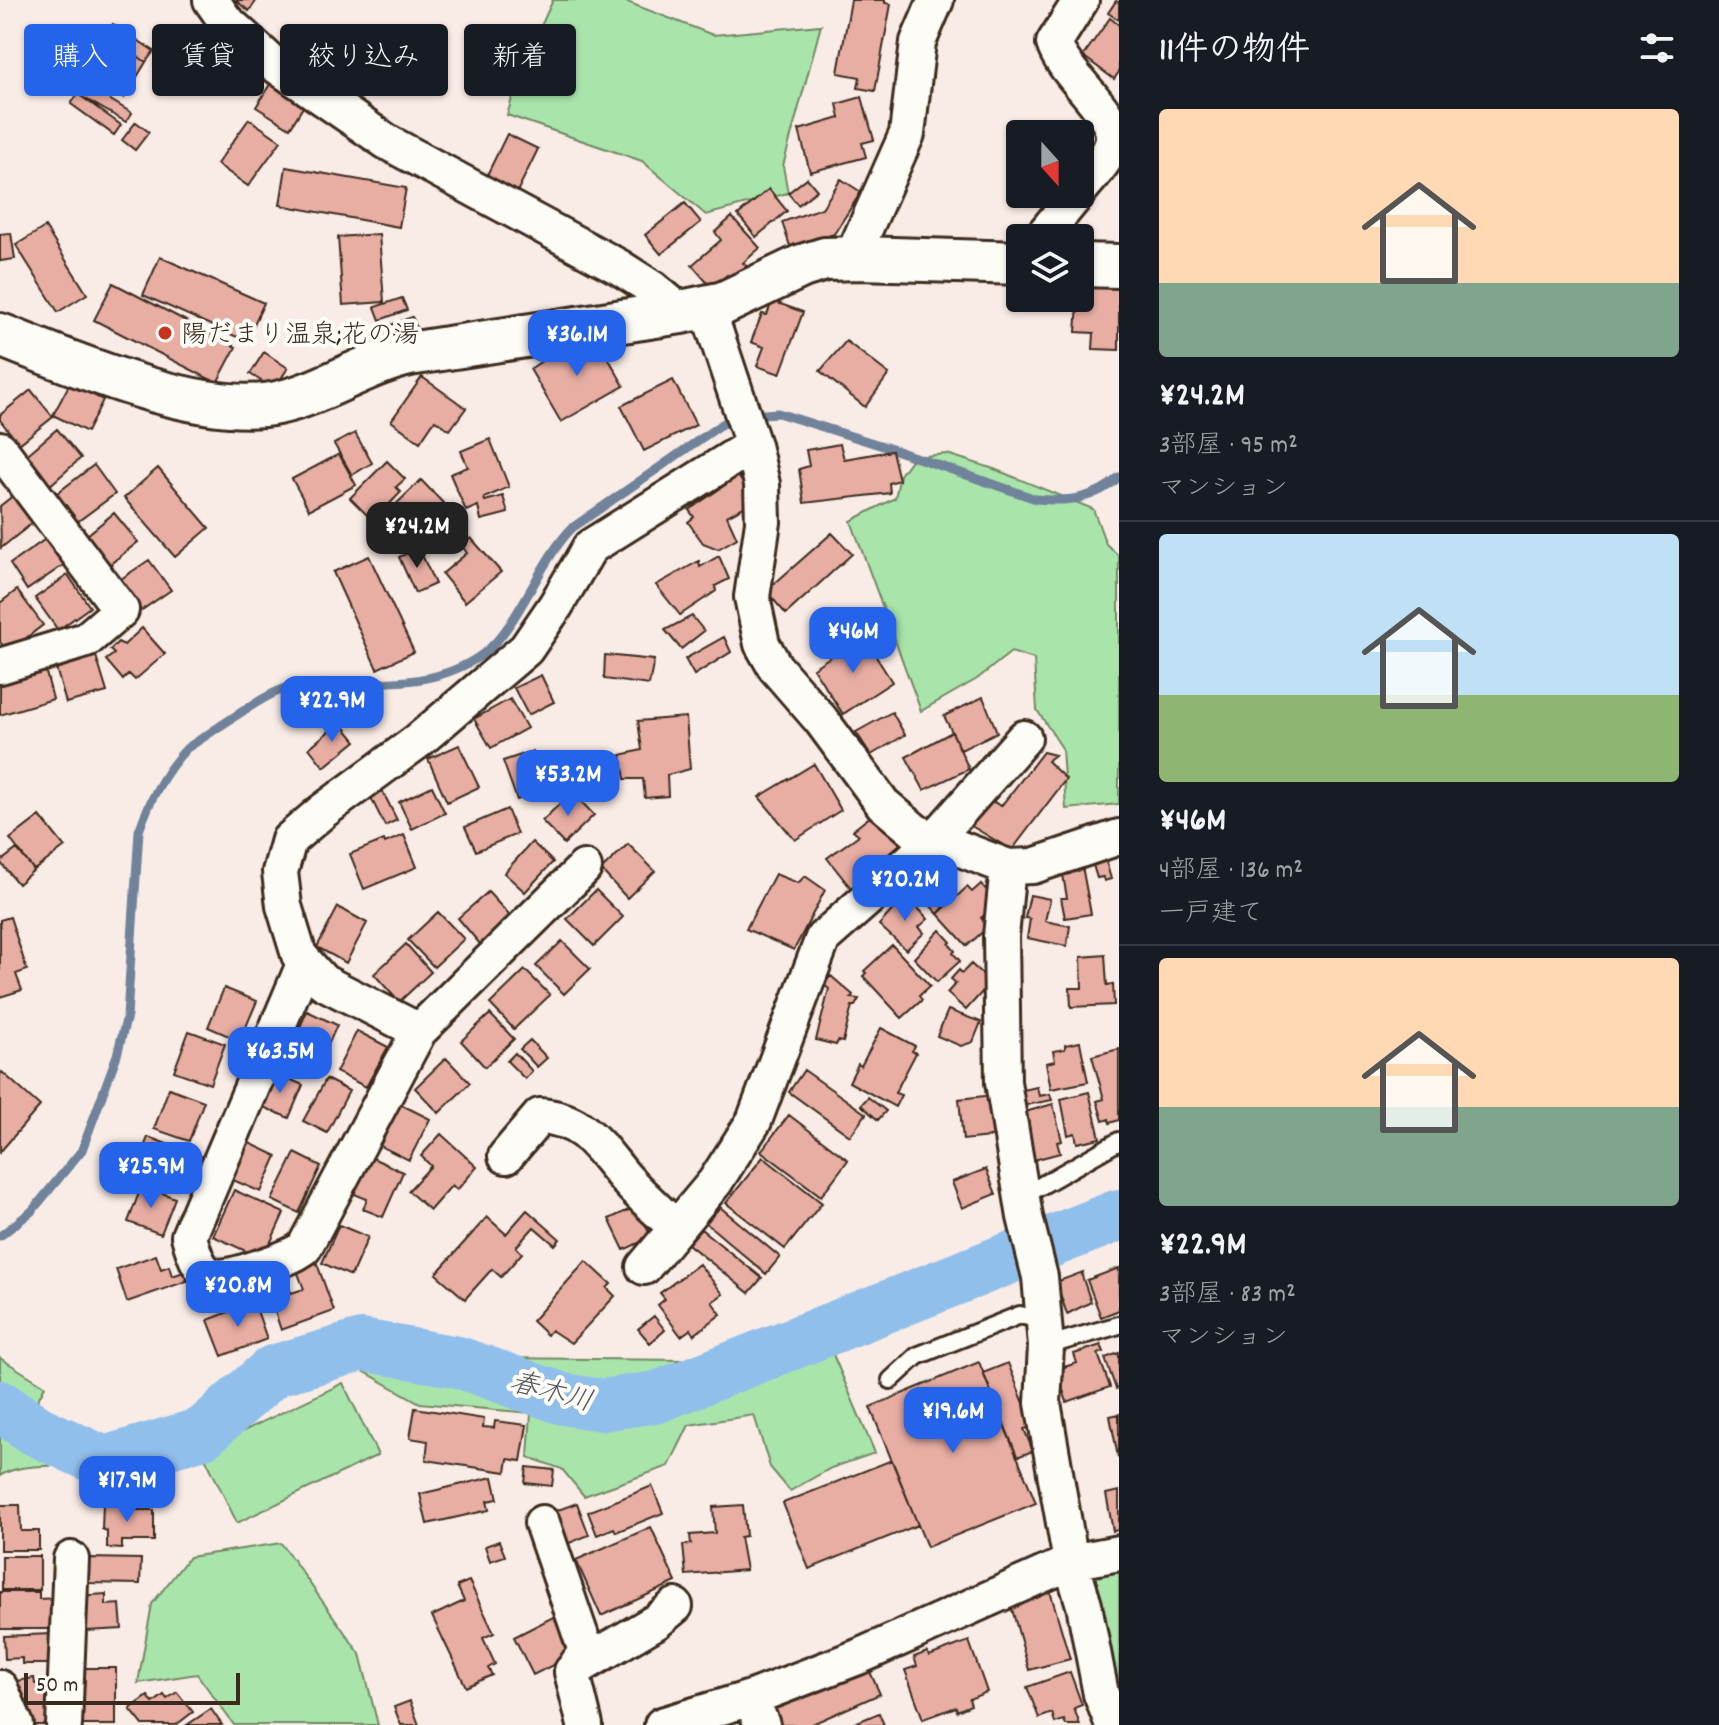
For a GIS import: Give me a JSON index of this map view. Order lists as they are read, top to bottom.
{
  "water": ["春木川"],
  "places": ["陽だまり温泉;花の湯"],
  "scale_bar": "50 m",
  "north": "bottom",
  "page": {
    "heading": "11件の物件",
    "chip": [
      "購入",
      "賃貸",
      "絞り込み",
      "新着"
    ],
    "list": [
      {
        "name": "¥24.2M",
        "note": "3部屋 · 95 m² · マンション"
      },
      {
        "name": "¥46M",
        "note": "4部屋 · 136 m² · 一戸建て"
      },
      {
        "name": "¥22.9M",
        "note": "3部屋 · 83 m² · マンション"
      }
    ],
    "price": [
      "¥36.1M",
      "¥24.2M",
      "¥46M",
      "¥22.9M",
      "¥53.2M",
      "¥20.2M",
      "¥63.5M",
      "¥25.9M",
      "¥20.8M",
      "¥19.6M",
      "¥17.9M"
    ],
    "scale": "50 m"
  }
}
